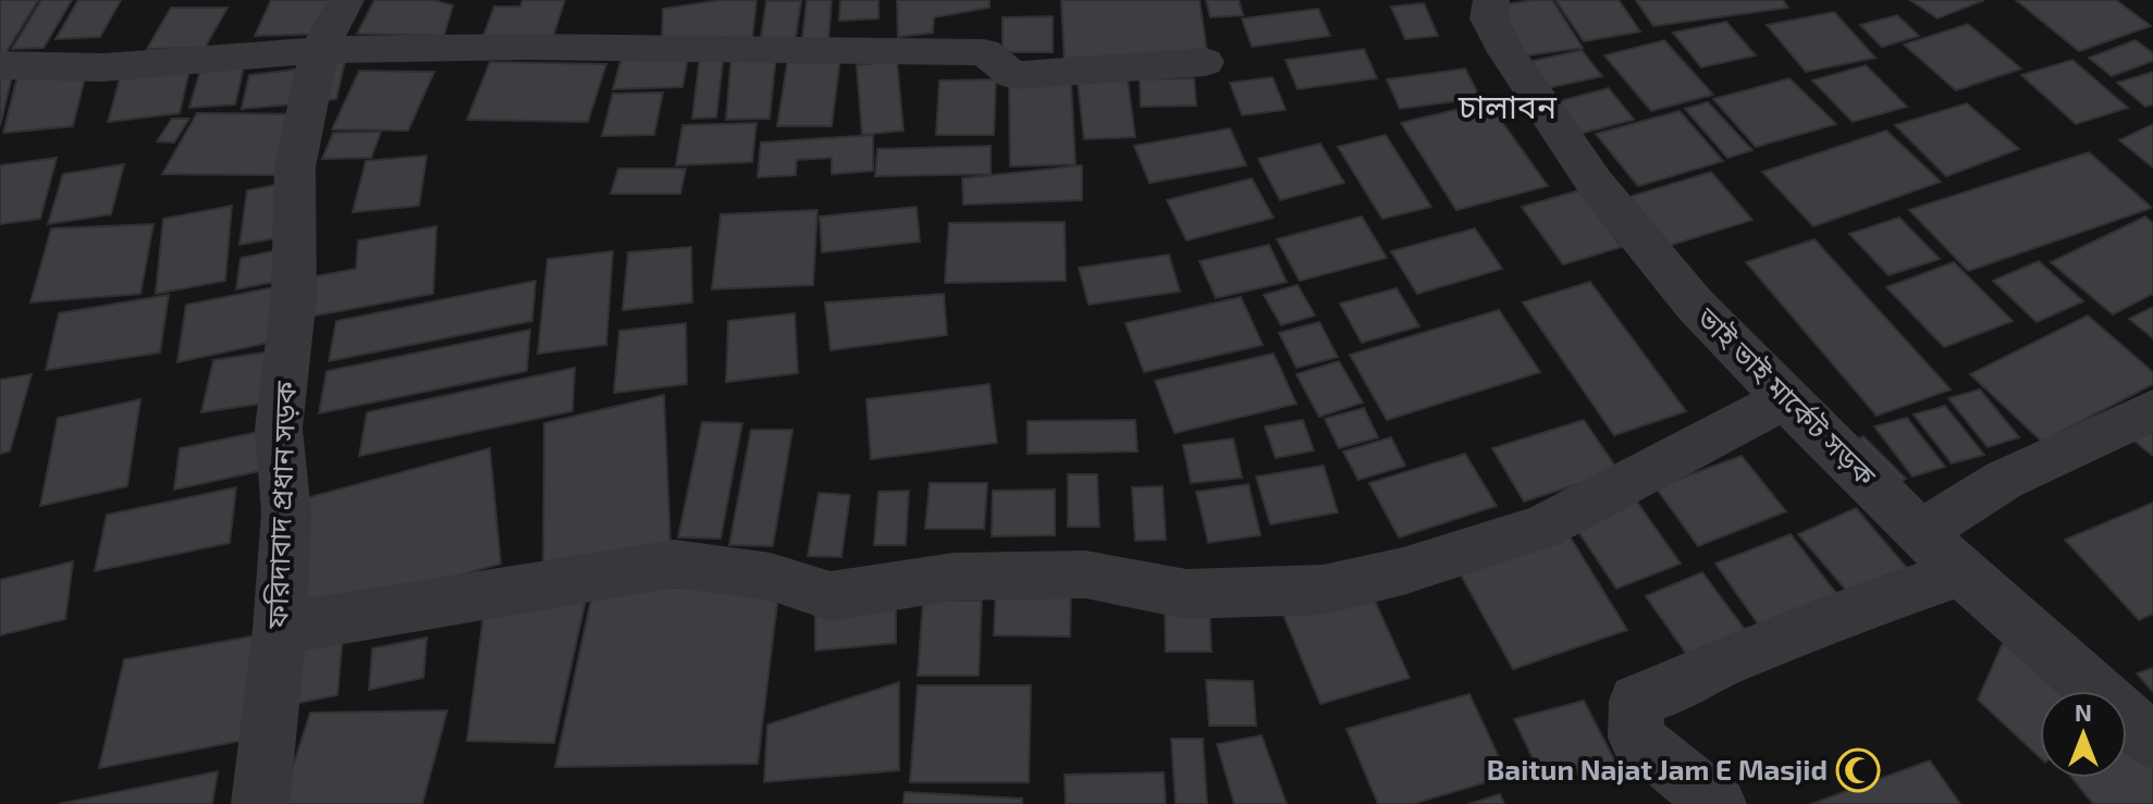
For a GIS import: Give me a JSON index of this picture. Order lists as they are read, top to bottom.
{
  "streets": {
    "street": ["ভাই ভাই মার্কেট সড়ক", "ফরিদাবাদ প্রধান সড়ক"]
  },
  "districts": ["চালাবন"],
  "places": {
    "mosque": ["Baitun Najat Jam E Masjid"]
  },
  "north": "top"
}
